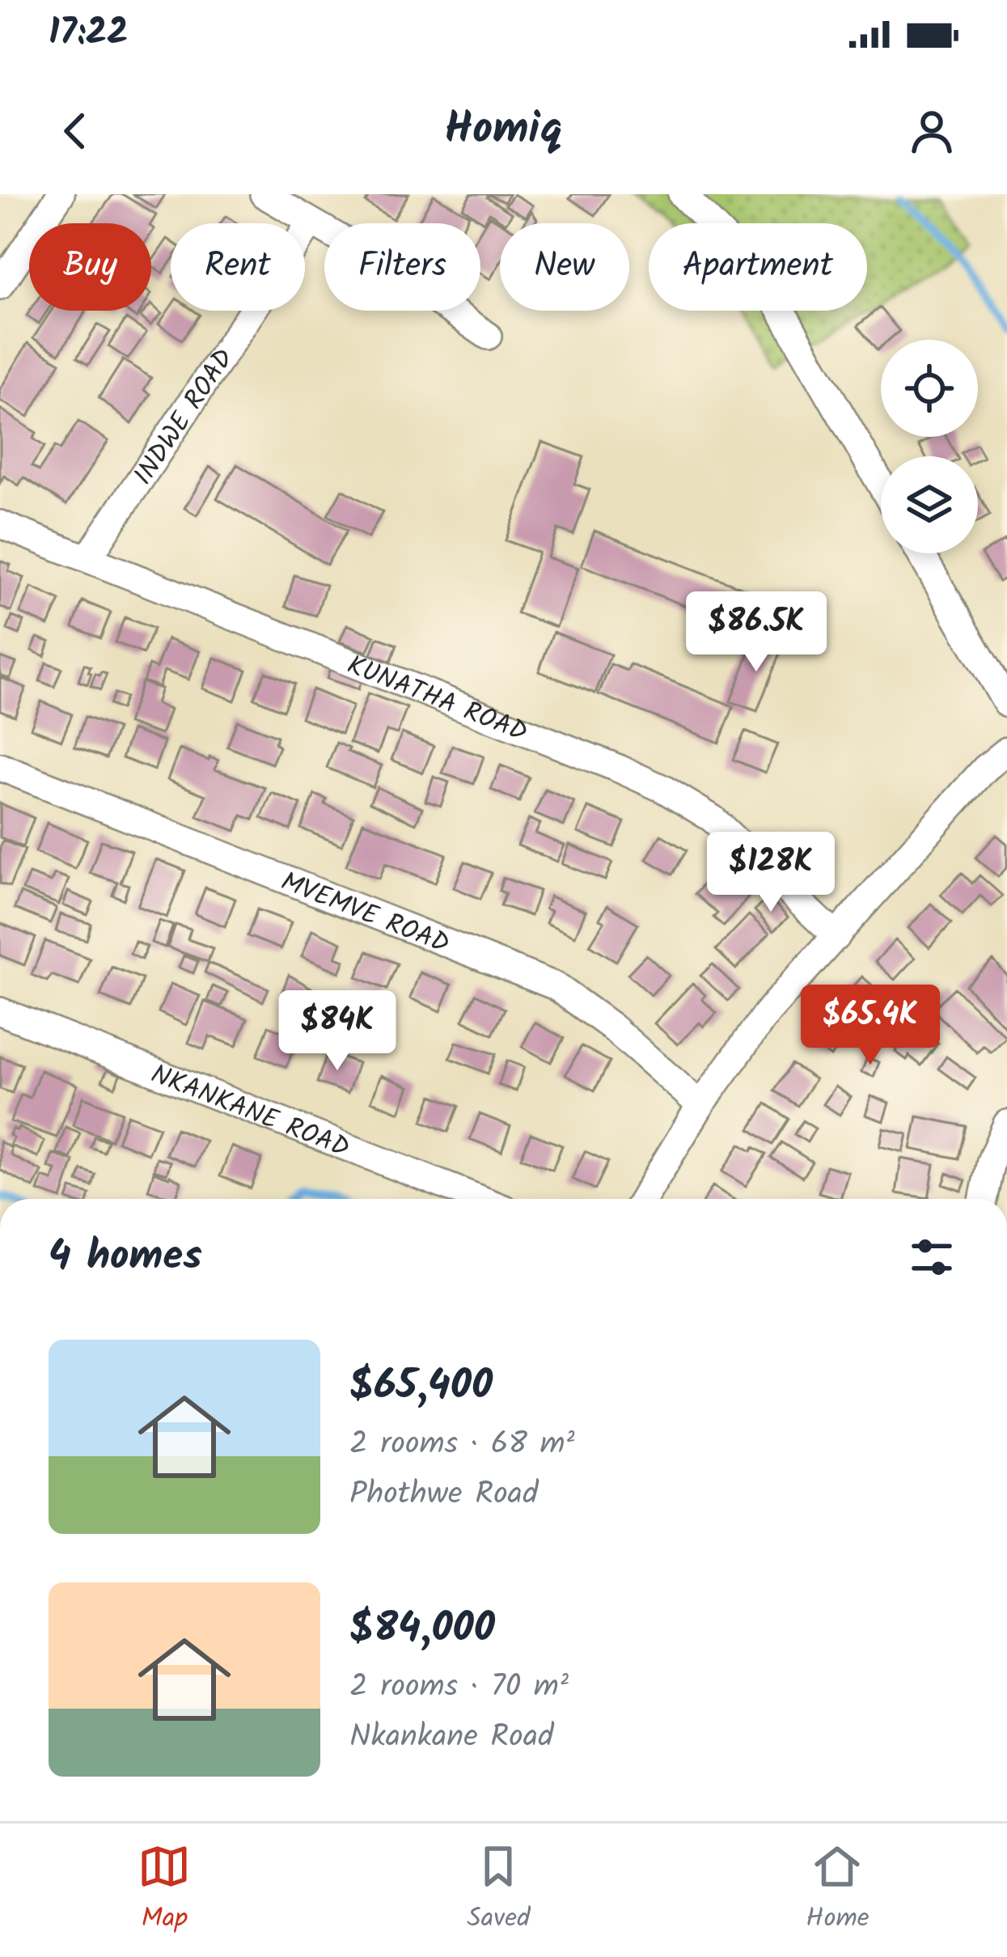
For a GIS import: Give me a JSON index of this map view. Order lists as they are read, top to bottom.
{
  "streets": {
    "street": [
      "INDWE ROAD",
      "KUNATHA ROAD",
      "MVEMVE ROAD",
      "NKANKANE ROAD"
    ]
  },
  "crossings": [
    ["INDWE ROAD", "KUNATHA ROAD"]
  ],
  "page": {
    "status": "17:22",
    "header": "Homiq",
    "chip": [
      "Buy",
      "Rent",
      "Filters",
      "New",
      "Apartment"
    ],
    "price": [
      "$86.5K",
      "$128K",
      "$65.4K",
      "$84K"
    ],
    "heading": "4 homes",
    "list": [
      {
        "name": "$65,400",
        "note": "2 rooms · 68 m² · Phothwe Road"
      },
      {
        "name": "$84,000",
        "note": "2 rooms · 70 m² · Nkankane Road"
      }
    ],
    "tabs": ["Map", "Saved", "Home"]
  }
}
